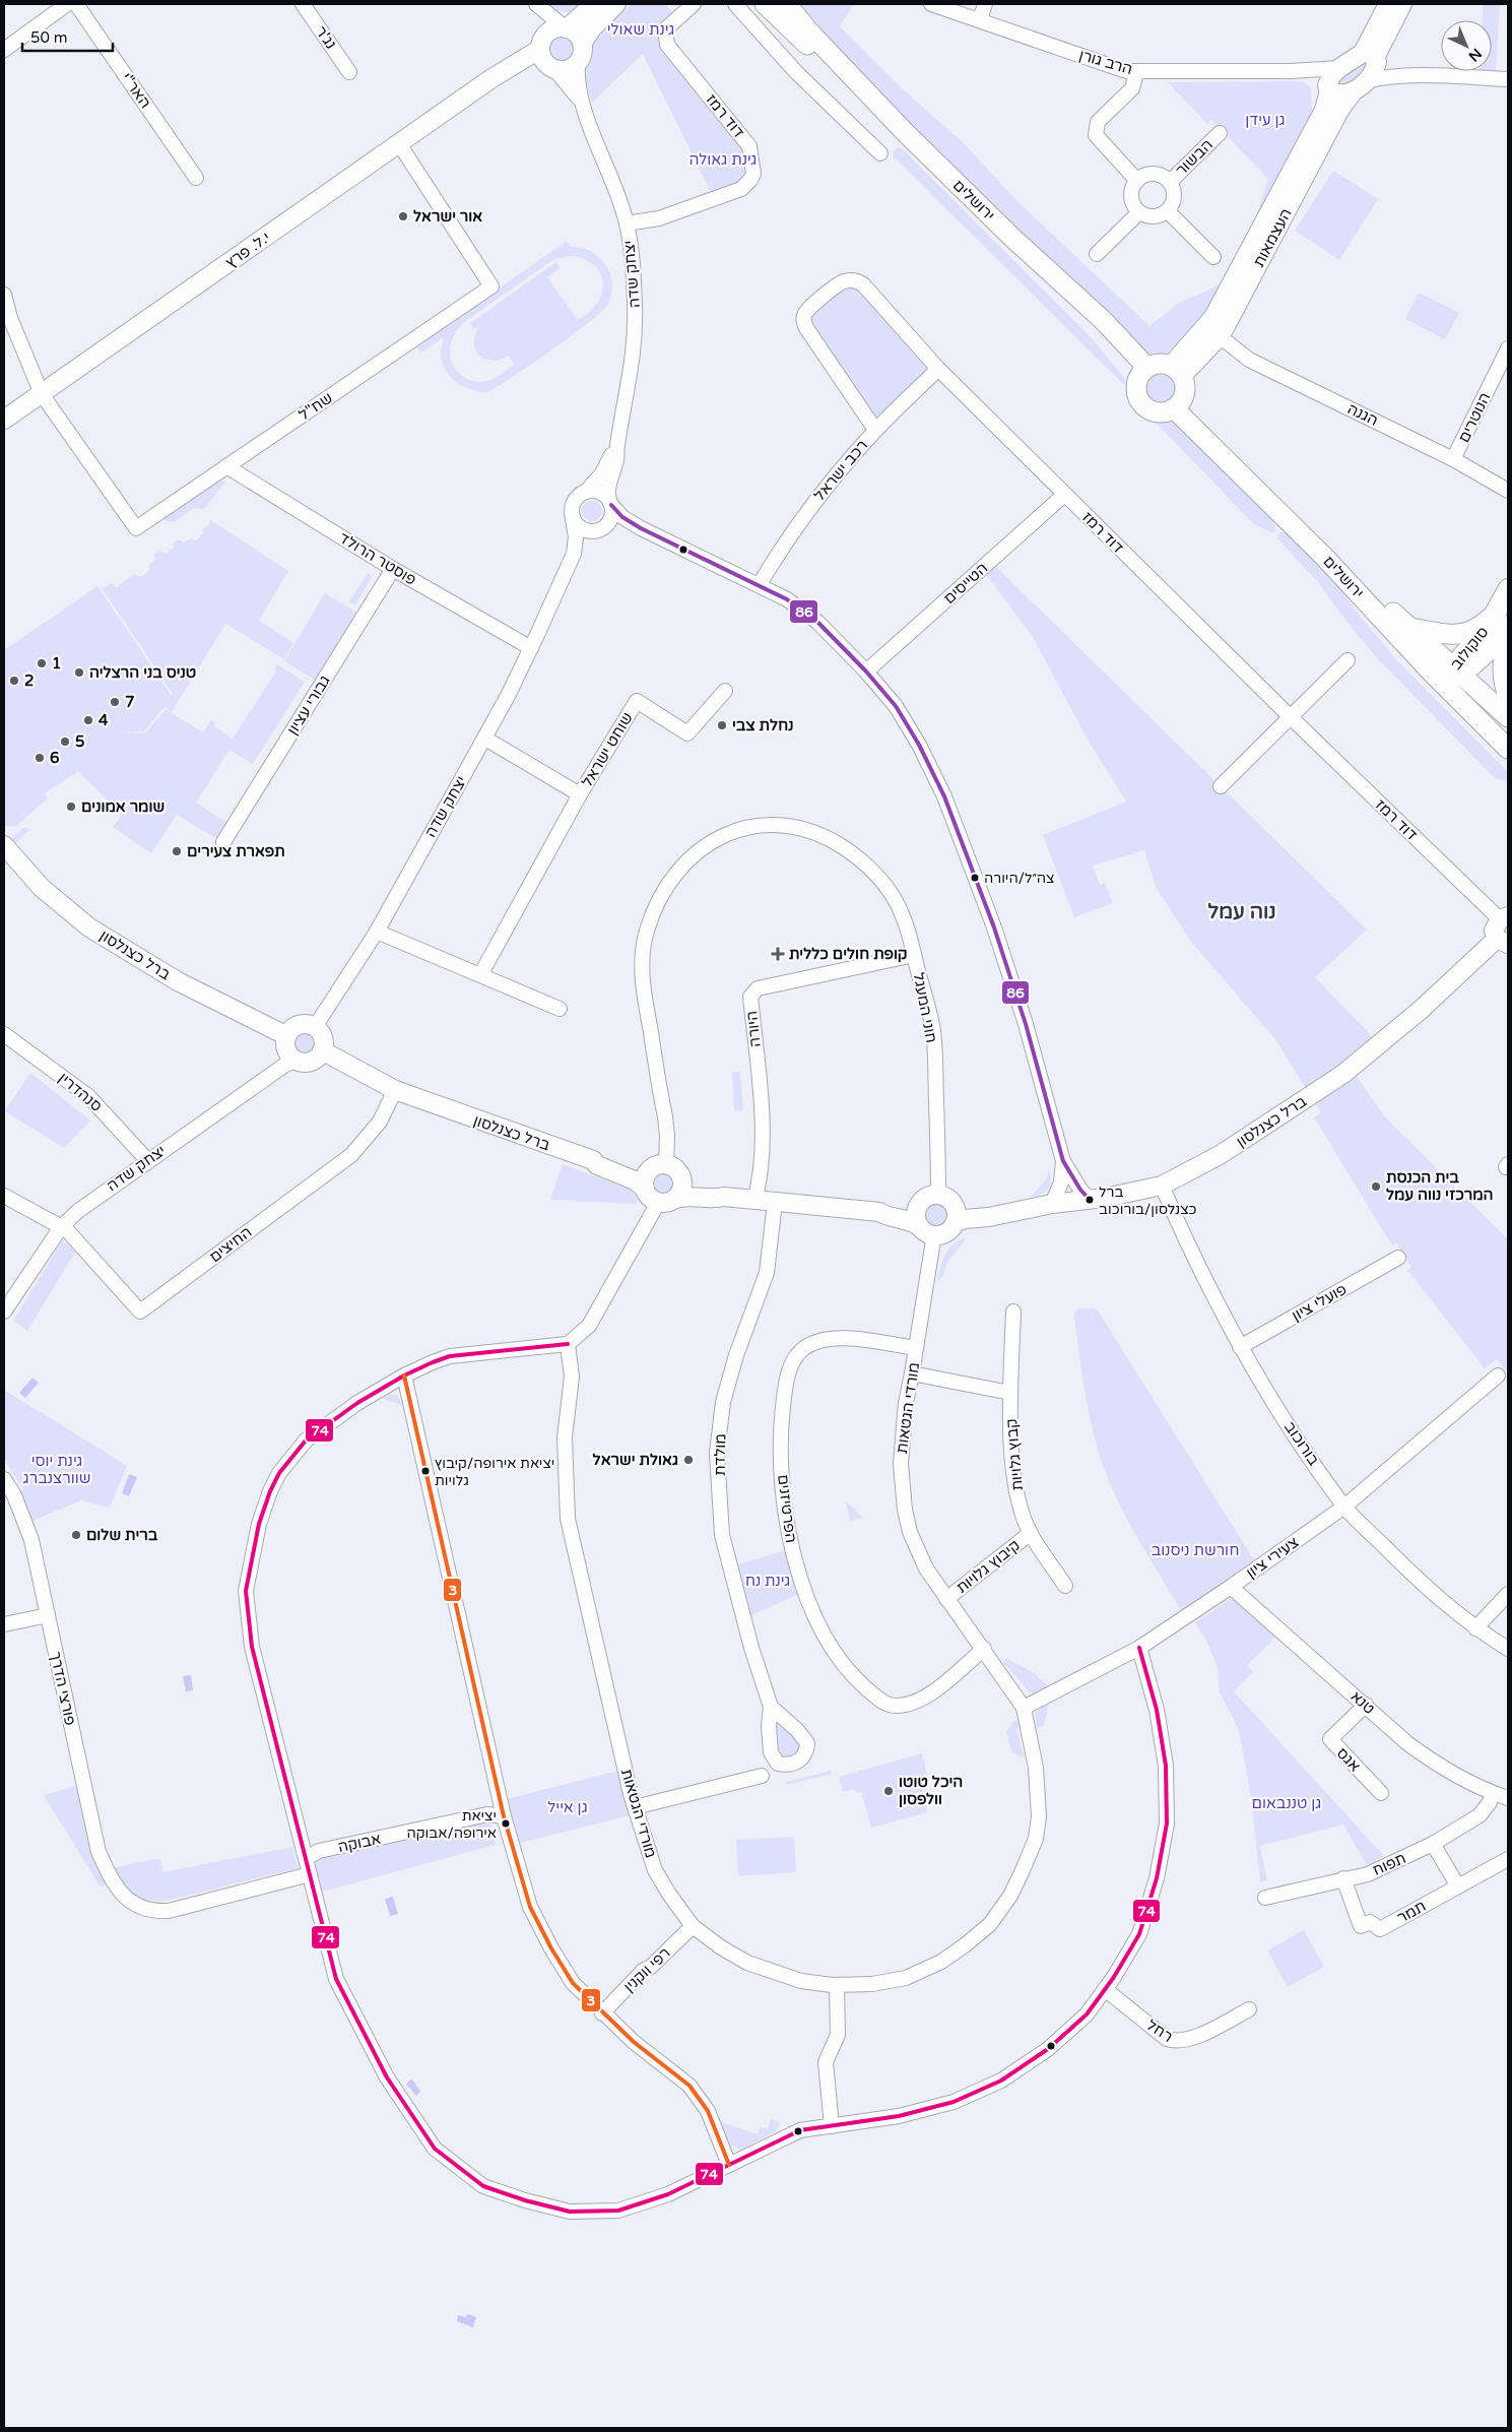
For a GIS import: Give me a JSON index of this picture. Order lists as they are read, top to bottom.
{
  "streets": {
    "main road": ["ירושלים"],
    "street": [
      "נג'ר",
      "הרב גורן",
      "האר\"י",
      "דוד רמז",
      "הבשור",
      "העצמאות",
      "י.ל. פרץ",
      "יצחק שדה",
      "שח\"ל",
      "הגנה",
      "הנוטרים",
      "רכב ישראל",
      "פוסטר הרולד",
      "הטייסים",
      "סוקולוב",
      "גבורי עציון",
      "שוחט ישראל",
      "ברל כצנלסון",
      "חוני המעגל",
      "היורה",
      "סנהדרין",
      "החיצים",
      "פועלי ציון",
      "מורדי הגטאות",
      "בורוכוב",
      "מולדת",
      "קבוץ גלויות",
      "הפרטיזנים",
      "צעירי ציון",
      "קיבוץ גלויות",
      "פורצי הדרך",
      "טנא",
      "אגס",
      "אבוקה",
      "תפוח",
      "תמר",
      "רפי ווקנין",
      "רחל"
    ]
  },
  "crossings": [
    ["הרב גורן", "העצמאות"],
    ["דוד רמז", "יצחק שדה"],
    ["דוד רמז", "רכב ישראל"],
    ["דוד רמז", "הטייסים"],
    ["דוד רמז", "ברל כצנלסון"],
    ["ירושלים", "העצמאות"],
    ["ירושלים", "סוקולוב"],
    ["העצמאות", "הגנה"],
    ["י.ל. פרץ", "יצחק שדה"],
    ["י.ל. פרץ", "שח\"ל"],
    ["יצחק שדה", "פוסטר הרולד"],
    ["יצחק שדה", "שוחט ישראל"],
    ["יצחק שדה", "ברל כצנלסון"],
    ["יצחק שדה", "סנהדרין"],
    ["יצחק שדה", "החיצים"],
    ["שח\"ל", "פוסטר הרולד"],
    ["הגנה", "הנוטרים"],
    ["פוסטר הרולד", "גבורי עציון"],
    ["ברל כצנלסון", "חוני המעגל"],
    ["ברל כצנלסון", "היורה"],
    ["ברל כצנלסון", "החיצים"],
    ["ברל כצנלסון", "מורדי הגטאות"],
    ["ברל כצנלסון", "בורוכוב"],
    ["ברל כצנלסון", "מולדת"],
    ["חוני המעגל", "היורה"],
    ["חוני המעגל", "מורדי הגטאות"],
    ["פועלי ציון", "בורוכוב"],
    ["מורדי הגטאות", "הפרטיזנים"],
    ["מורדי הגטאות", "צעירי ציון"],
    ["מורדי הגטאות", "קיבוץ גלויות"],
    ["מורדי הגטאות", "רפי ווקנין"],
    ["בורוכוב", "צעירי ציון"],
    ["קבוץ גלויות", "קיבוץ גלויות"],
    ["צעירי ציון", "טנא"],
    ["טנא", "אגס"],
    ["טנא", "תפוח"],
    ["תפוח", "תמר"]
  ],
  "districts": ["נוה עמל"],
  "parks": [
    "גינת שאולי",
    "גן עידן",
    "גינת גאולה",
    "גינת יוסי שוורצנברג",
    "חורשת ניסנוב",
    "גינת נח",
    "גן טננבאום",
    "גן אייל"
  ],
  "places": {
    "other": [
      "אור ישראל",
      "1",
      "טניס בני הרצליה",
      "2",
      "7",
      "4",
      "נחלת צבי",
      "5",
      "6",
      "שומר אמונים",
      "תפארת צעירים",
      "צה״ל/היורה",
      "בית הכנסת המרכזי נווה עמל",
      "ברל כצנלסון/בורוכוב",
      "גאולת ישראל",
      "יציאת אירופה/קיבוץ גלויות",
      "ברית שלום",
      "היכל טוטו וולפסון",
      "יציאת אירופה/אבוקה"
    ],
    "health": ["קופת חולים כללית"]
  },
  "lines": ["transit line 86", "transit line 74", "transit line 3"],
  "scale_bar": "50 m",
  "north": "bottom right"
}
